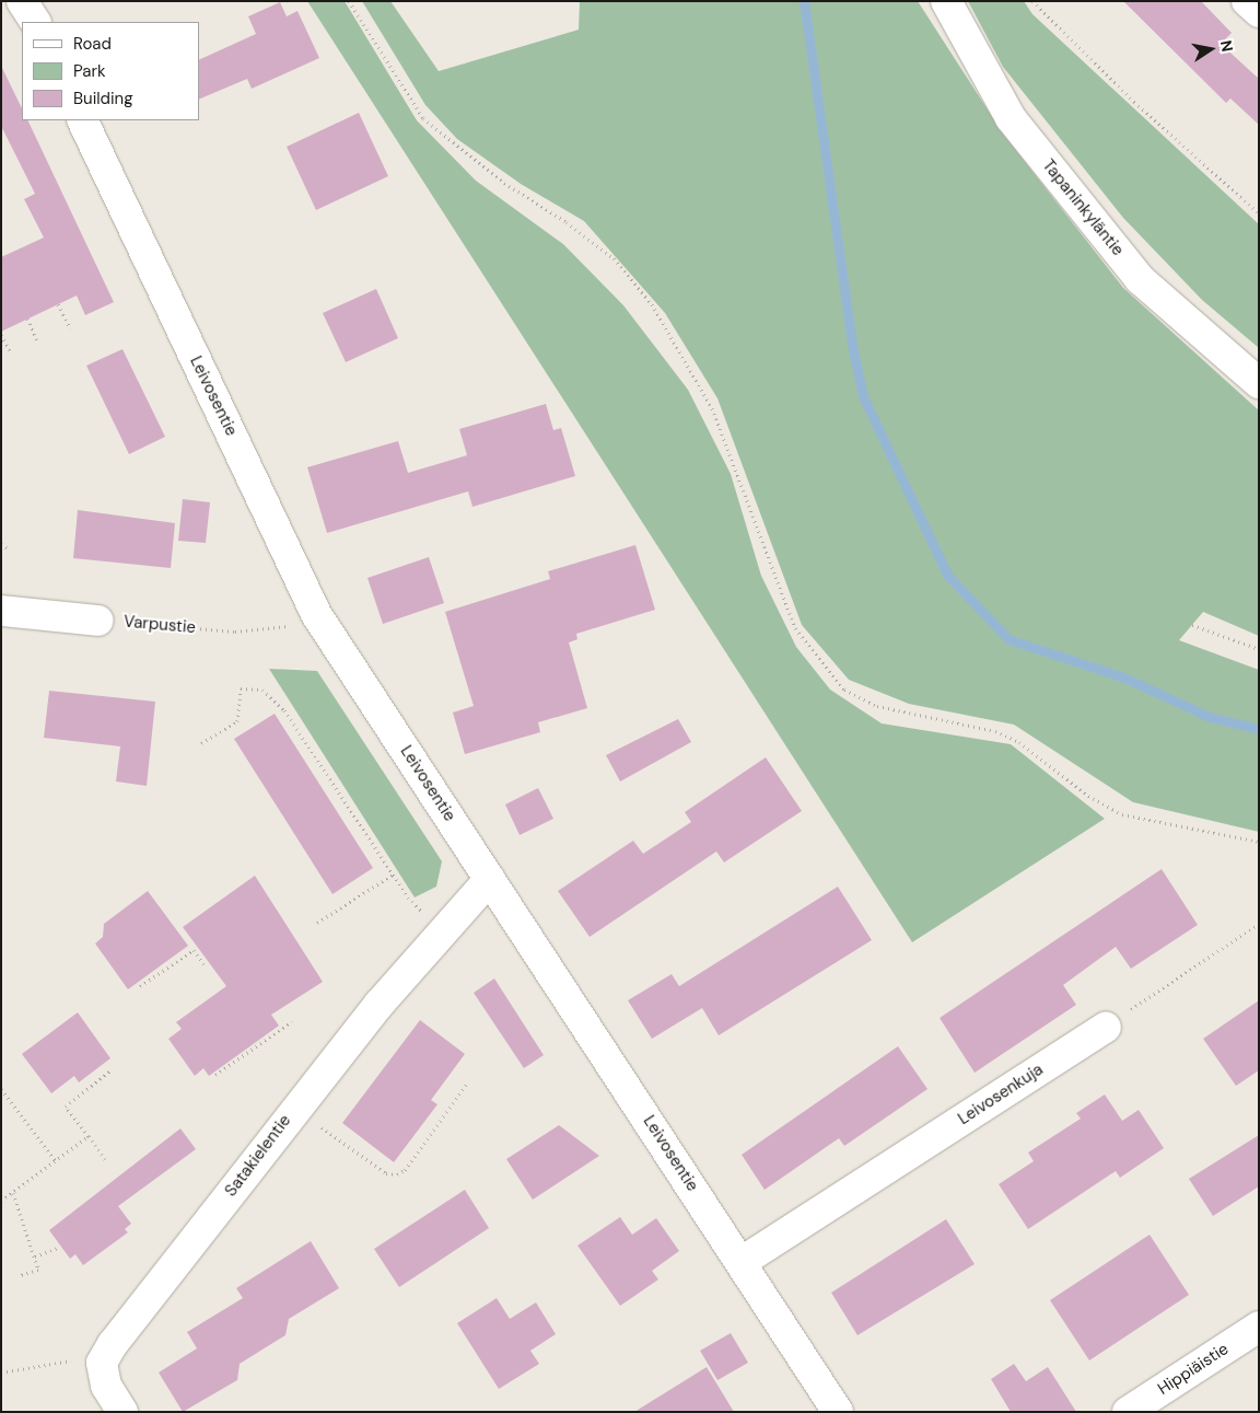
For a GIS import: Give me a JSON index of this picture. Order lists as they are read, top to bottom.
{
  "streets": {
    "street": [
      "Tapaninkyläntie",
      "Leivosentie",
      "Leivosenkuja",
      "Satakielentie",
      "Hippiäistie"
    ],
    "path": ["Varpustie"]
  },
  "crossings": [
    ["Leivosentie", "Varpustie"],
    ["Leivosentie", "Leivosenkuja"],
    ["Leivosentie", "Satakielentie"]
  ],
  "legend": ["Road", "Park", "Building"],
  "north": "right"
}
